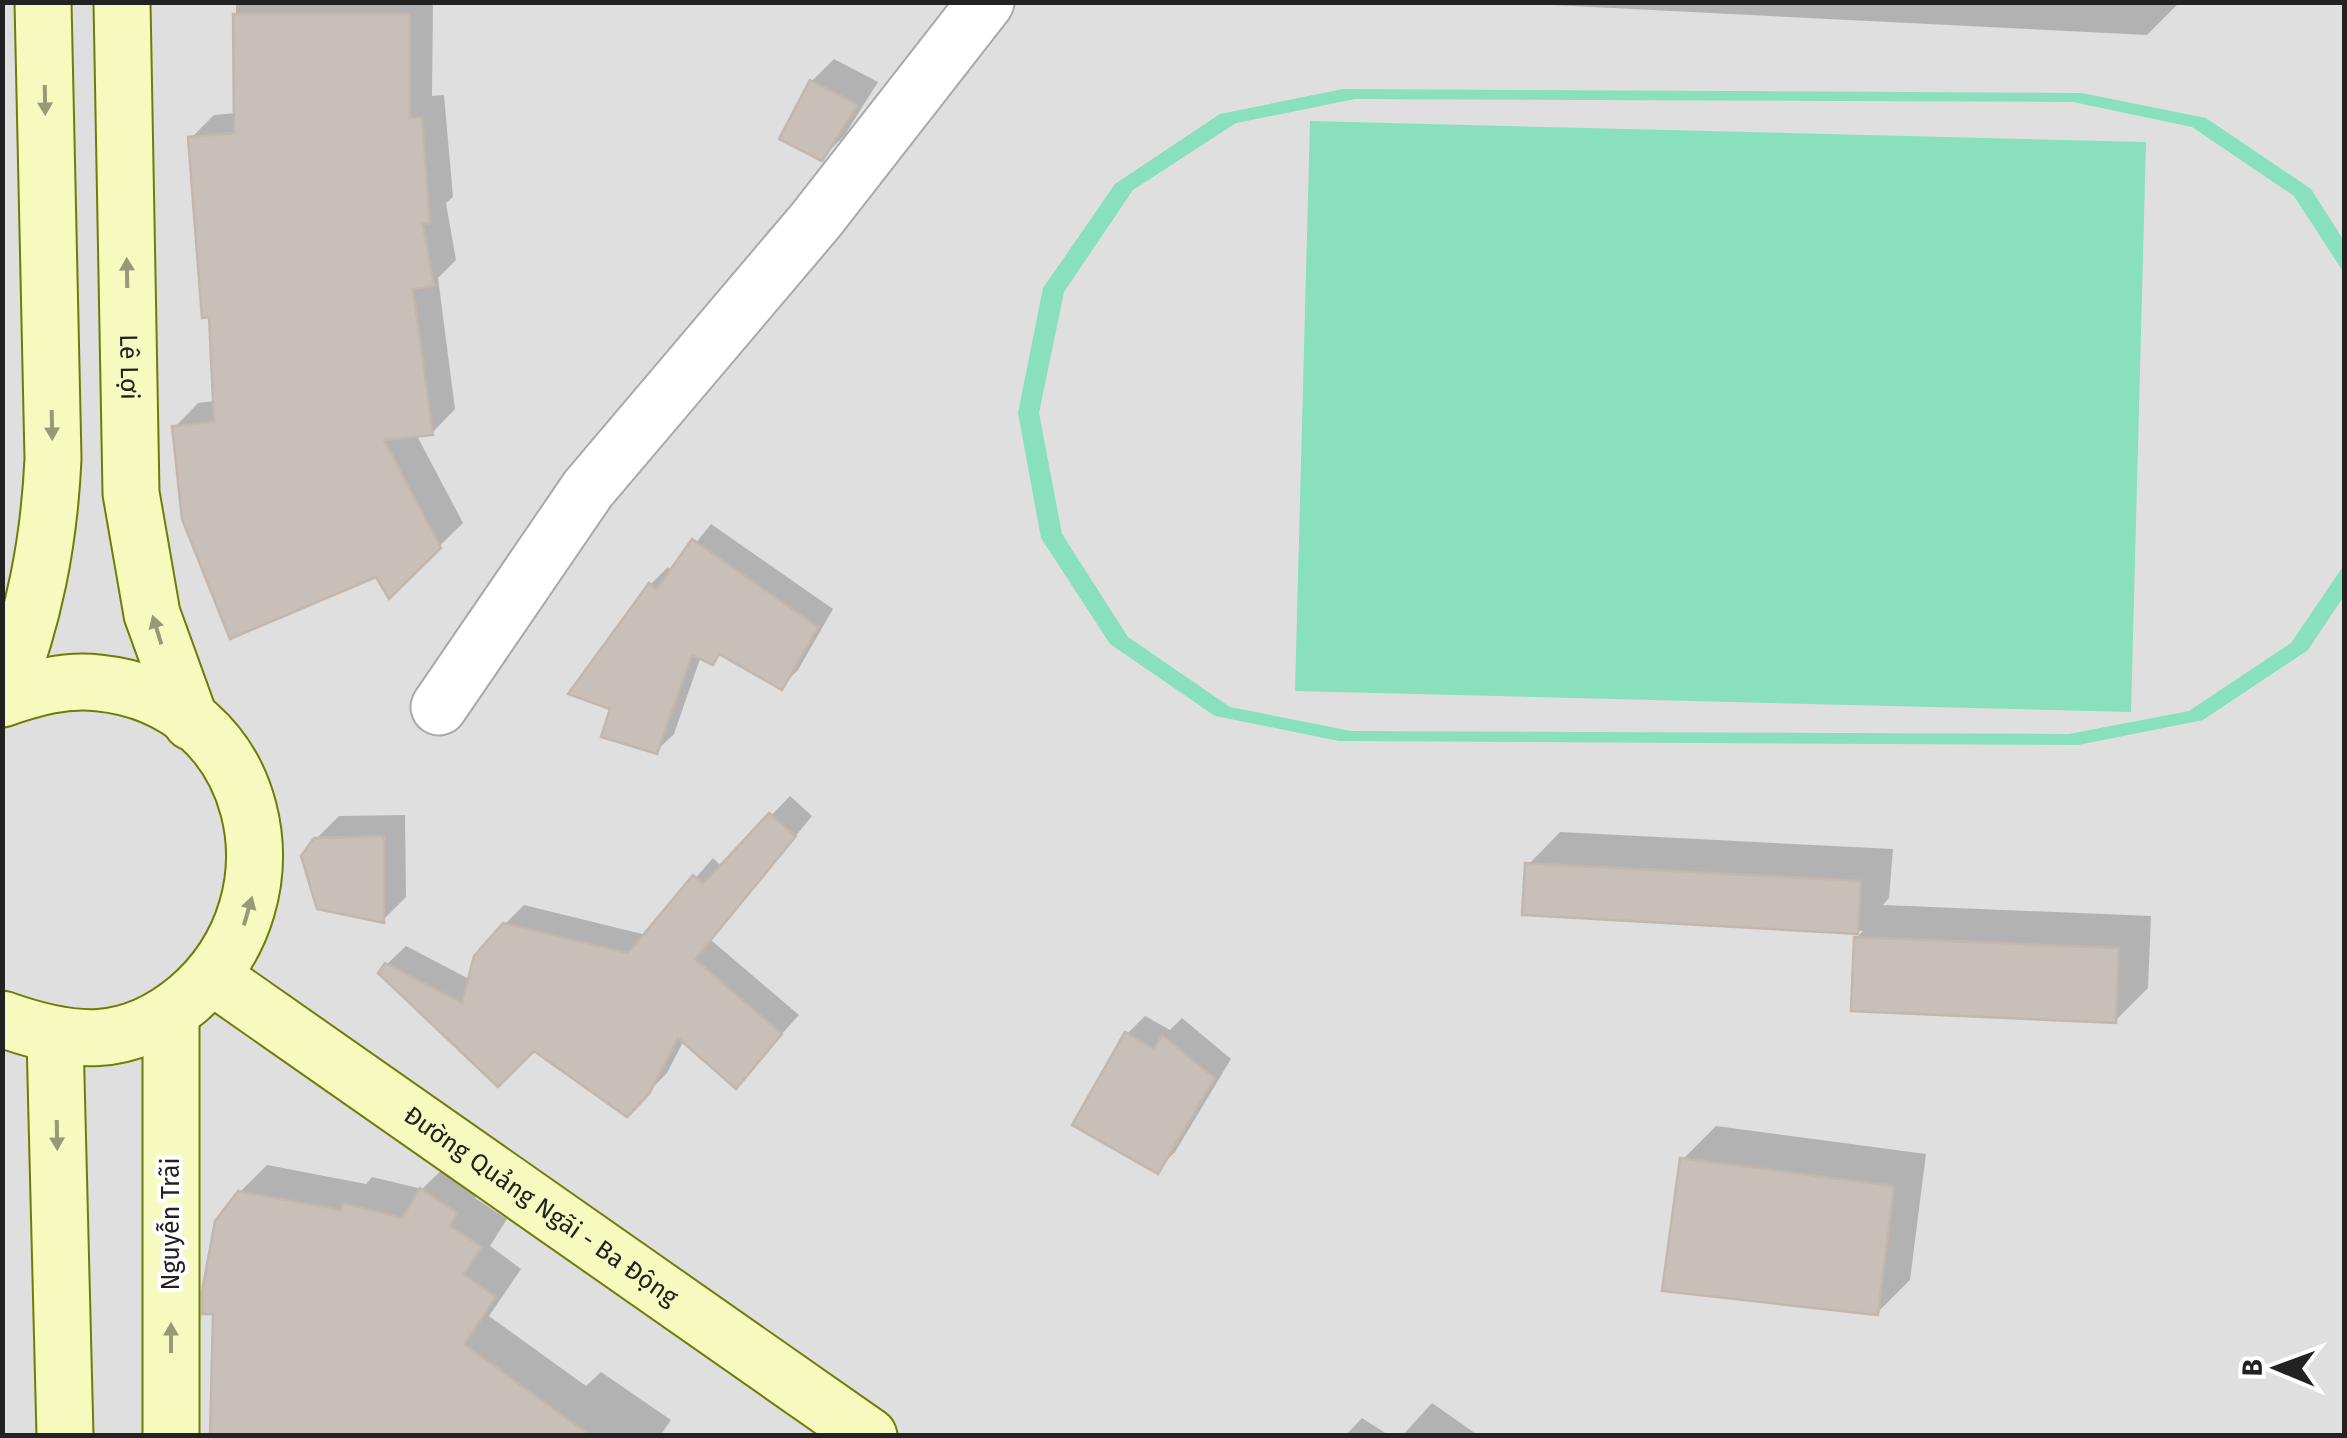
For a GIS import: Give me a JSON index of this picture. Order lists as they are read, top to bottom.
{
  "streets": {
    "main road": ["Lê Lợi", "Đường Quảng Ngãi - Ba Động", "Nguyễn Trãi"]
  },
  "north": "left"
}
